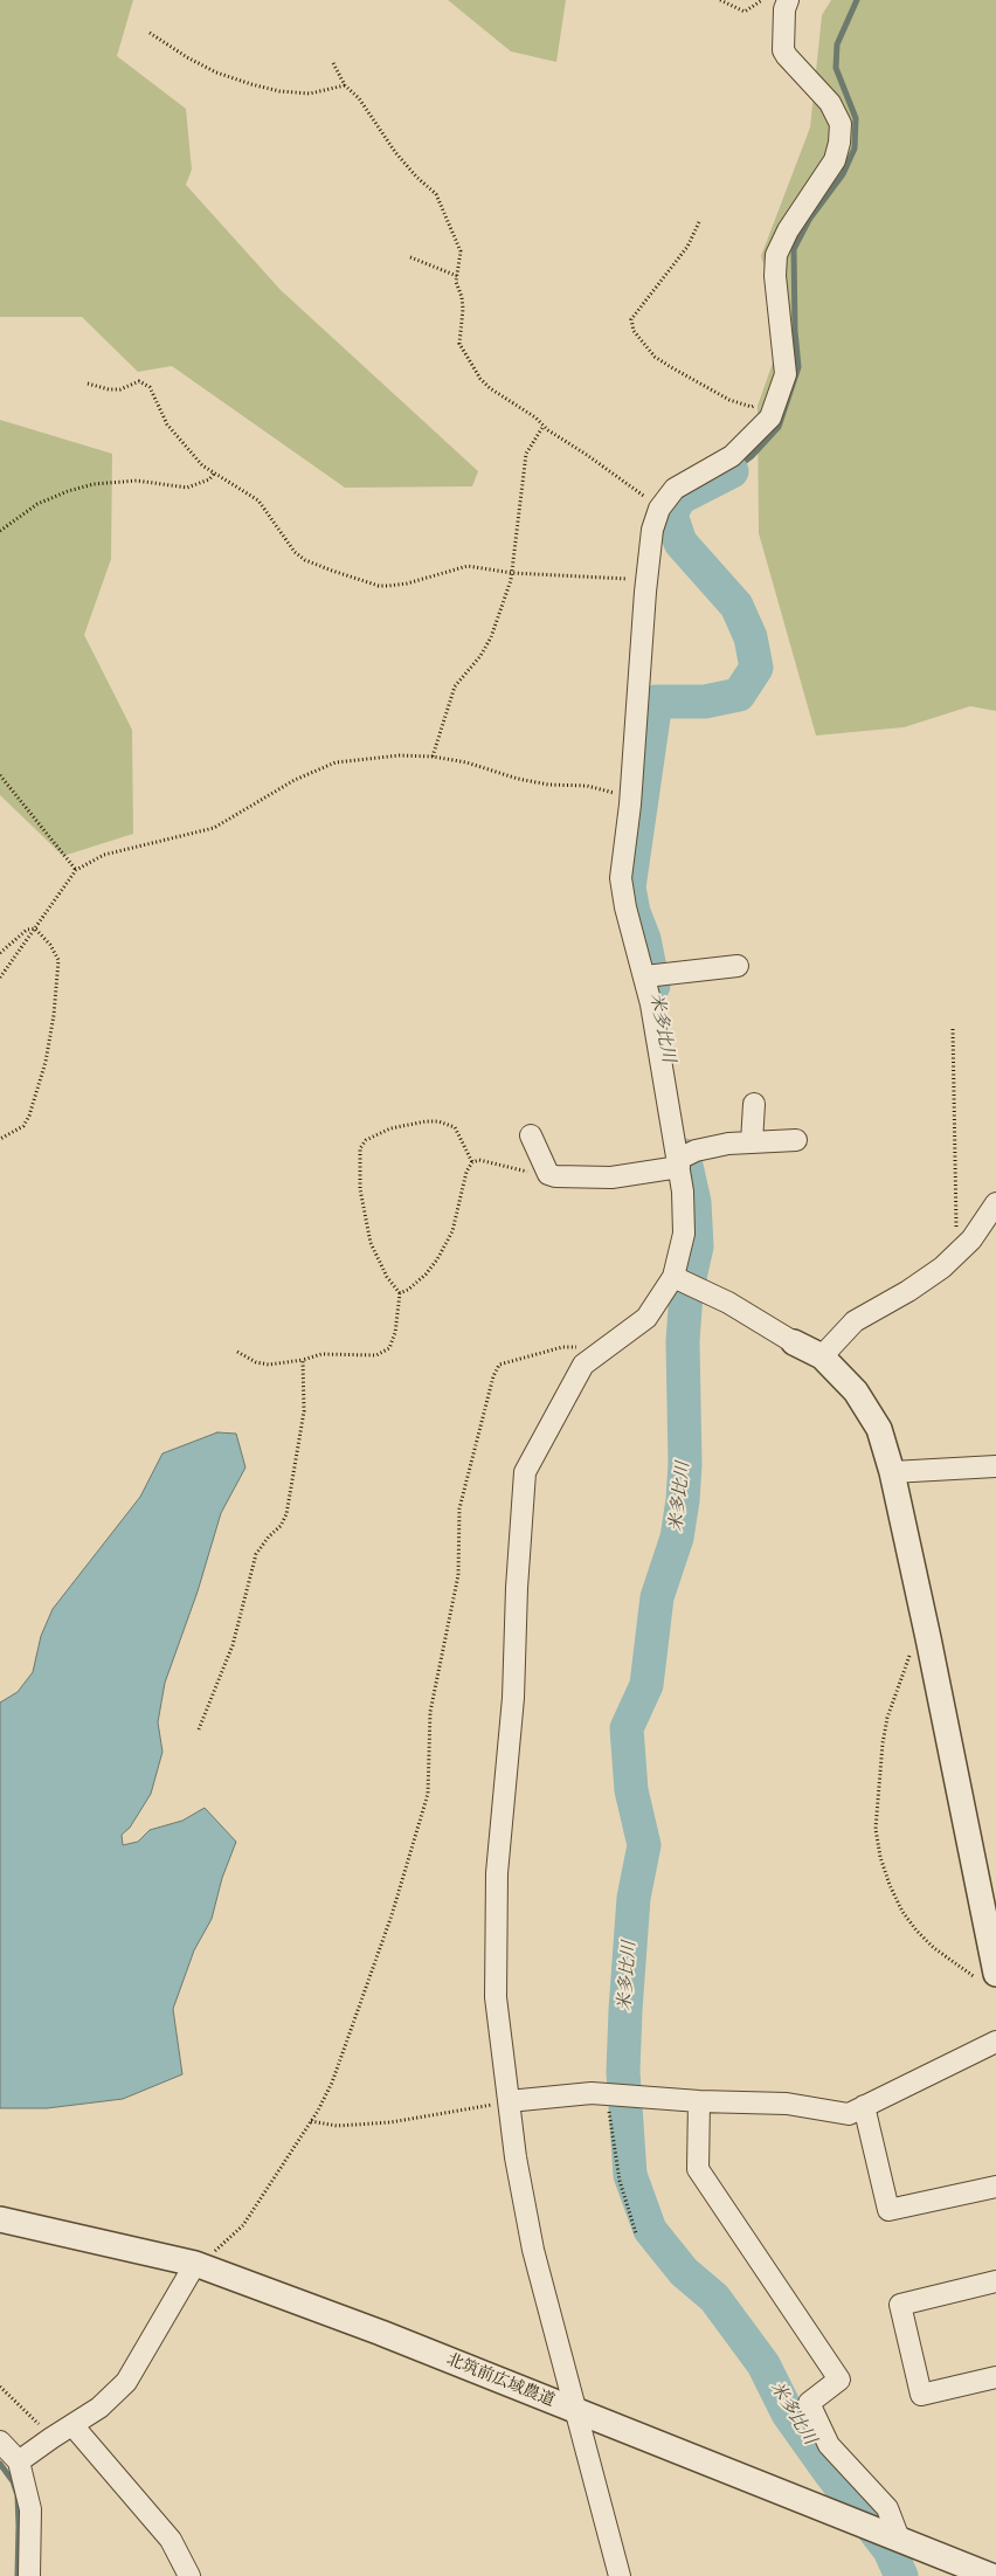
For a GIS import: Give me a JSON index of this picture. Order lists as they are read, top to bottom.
{
  "streets": {
    "street": ["北筑前広域農道"]
  },
  "water": ["米多比川"]
}
